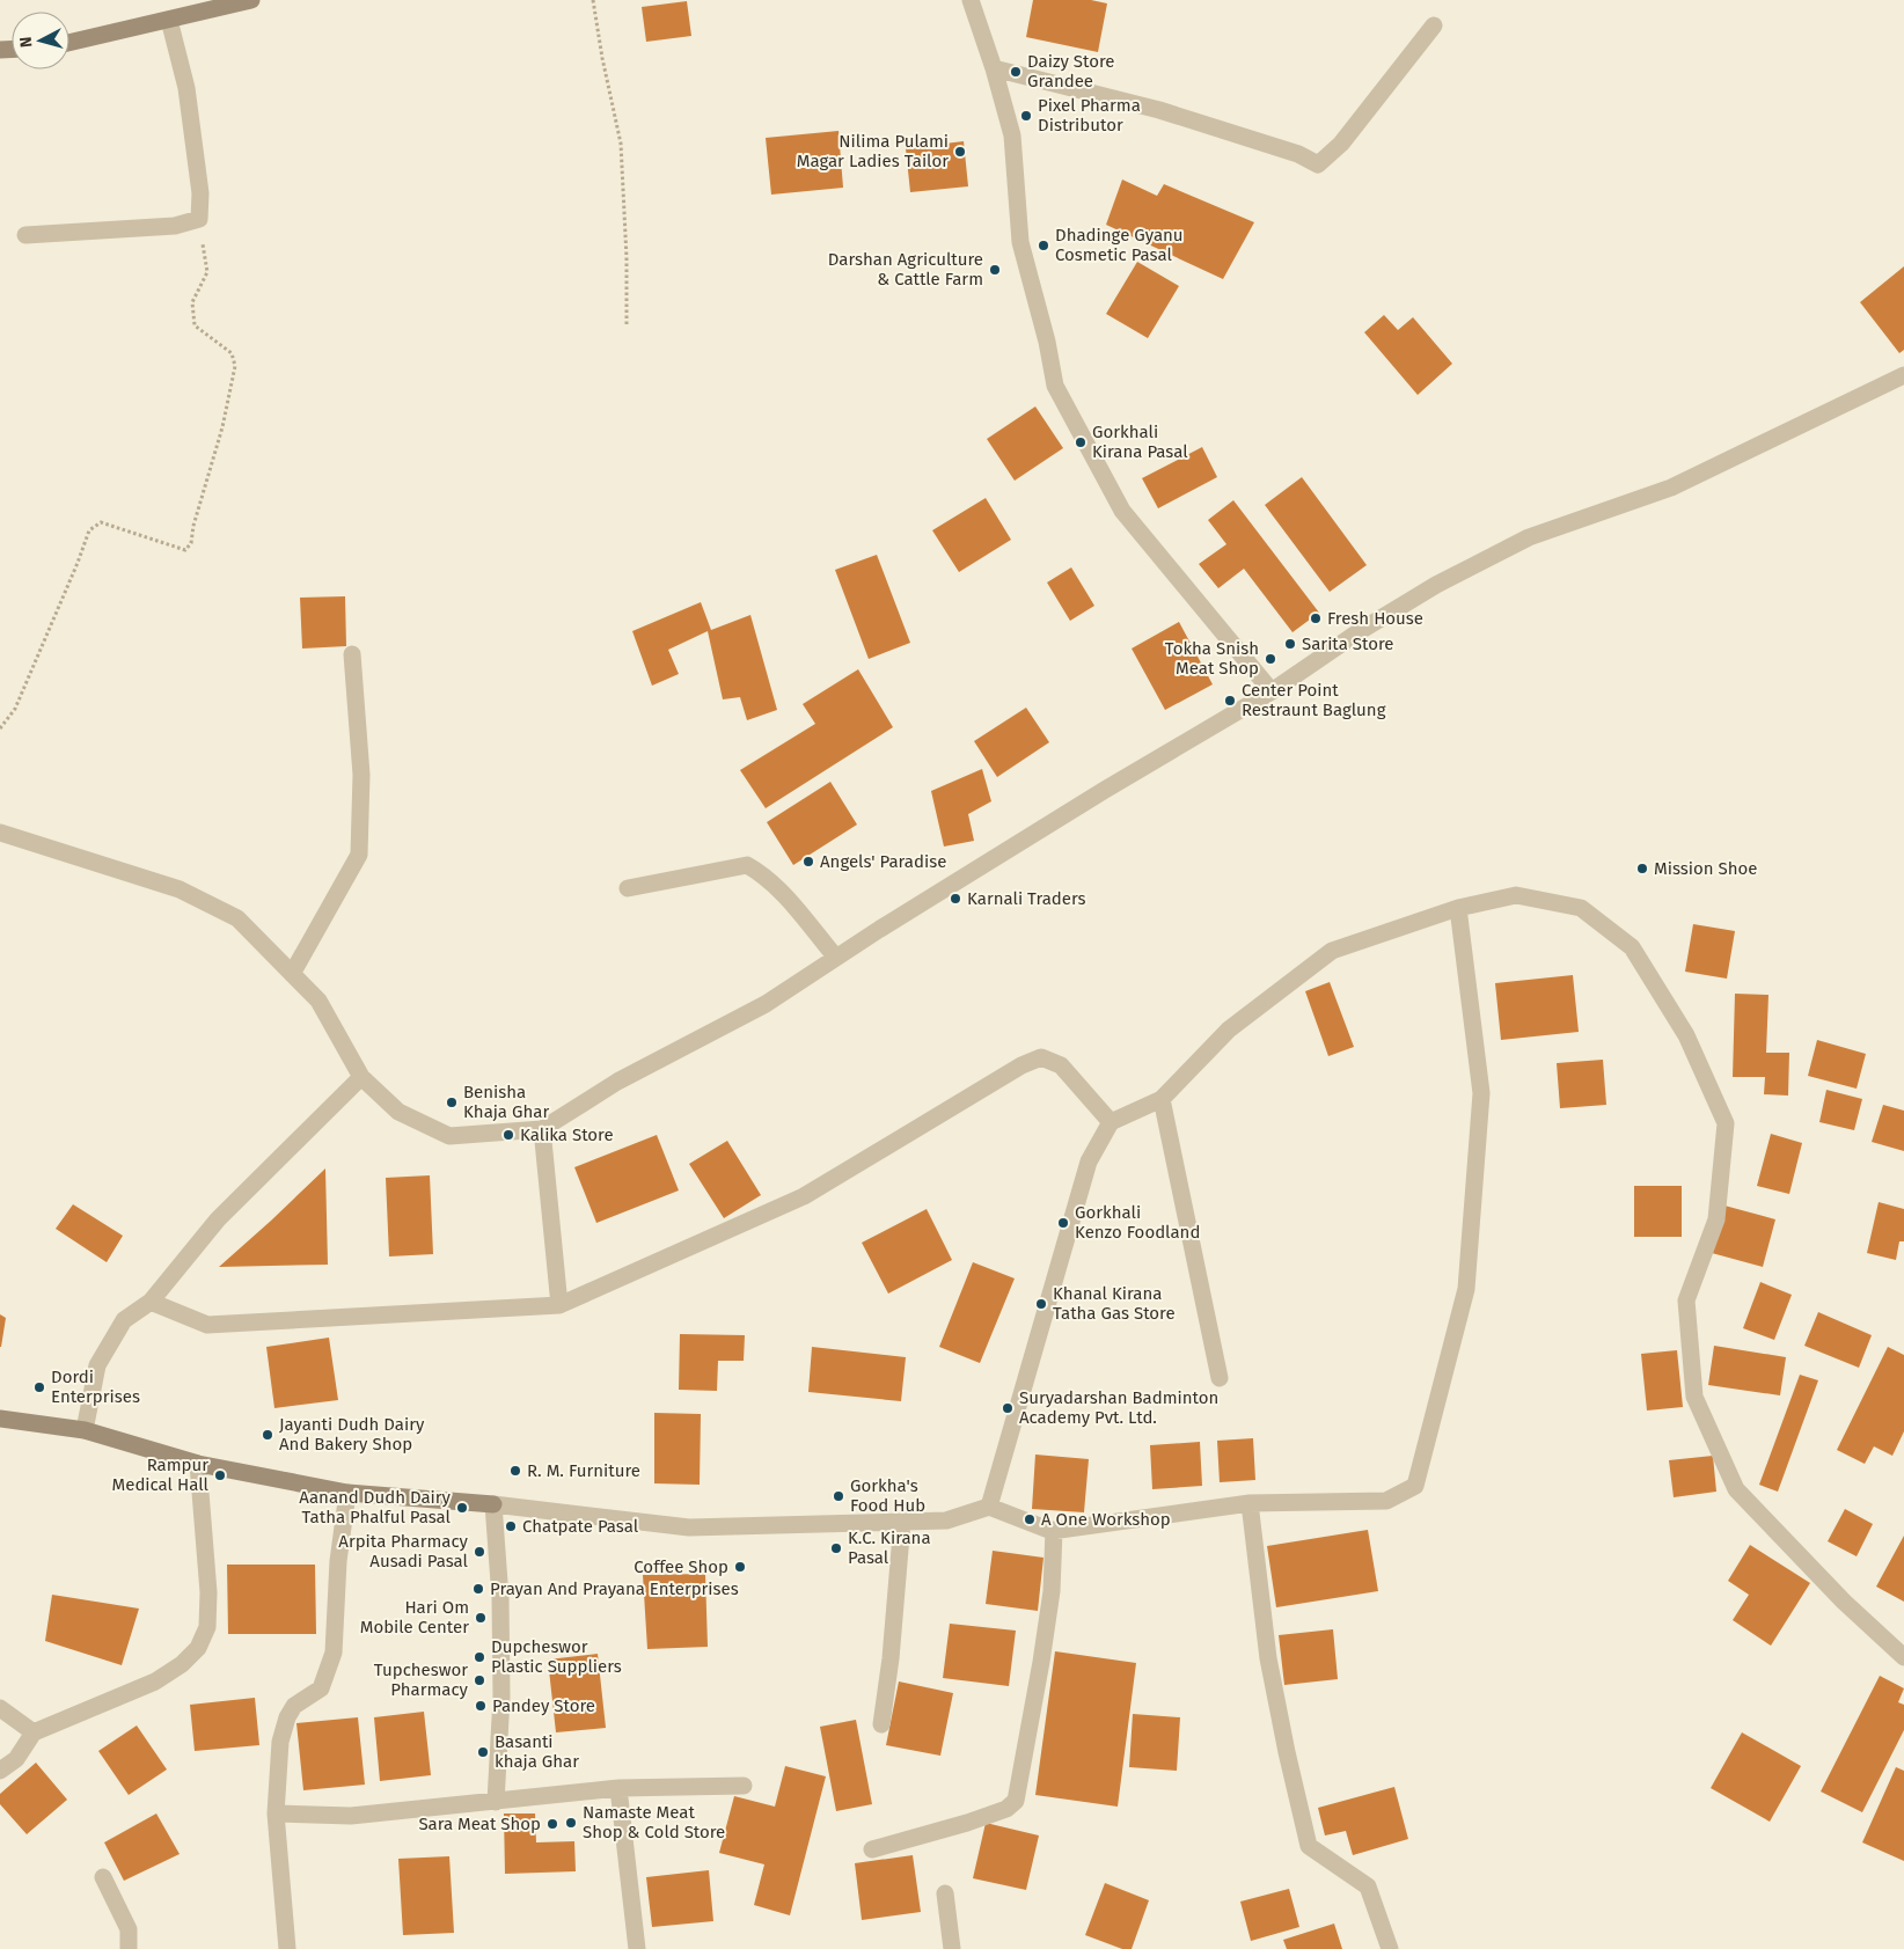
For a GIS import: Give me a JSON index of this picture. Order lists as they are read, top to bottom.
{
  "places": [
    "Daizy Store Grandee",
    "Pixel Pharma Distributor",
    "Nilima Pulami Magar Ladies Tailor",
    "Dhadinge Gyanu Cosmetic Pasal",
    "Darshan Agriculture & Cattle Farm",
    "Gorkhali Kirana Pasal",
    "Fresh House",
    "Sarita Store",
    "Tokha Snish Meat Shop",
    "Center Point Restraunt Baglung",
    "Angels' Paradise",
    "Mission Shoe",
    "Karnali Traders",
    "Benisha Khaja Ghar",
    "Kalika Store",
    "Gorkhali Kenzo Foodland",
    "Khanal Kirana Tatha Gas Store",
    "Dordi Enterprises",
    "Suryadarshan Badminton Academy Pvt. Ltd.",
    "Jayanti Dudh Dairy And Bakery Shop",
    "R. M. Furniture",
    "Rampur Medical Hall",
    "Gorkha's Food Hub",
    "Aanand Dudh Dairy Tatha Phalful Pasal",
    "A One Workshop",
    "Chatpate Pasal",
    "K.C. Kirana Pasal",
    "Arpita Pharmacy Ausadi Pasal",
    "Coffee Shop",
    "Prayan And Prayana Enterprises",
    "Hari Om Mobile Center",
    "Dupcheswor Plastic Suppliers",
    "Tupcheswor Pharmacy",
    "Pandey Store",
    "Basanti khaja Ghar",
    "Namaste Meat Shop & Cold Store",
    "Sara Meat Shop"
  ],
  "north": "left"
}
